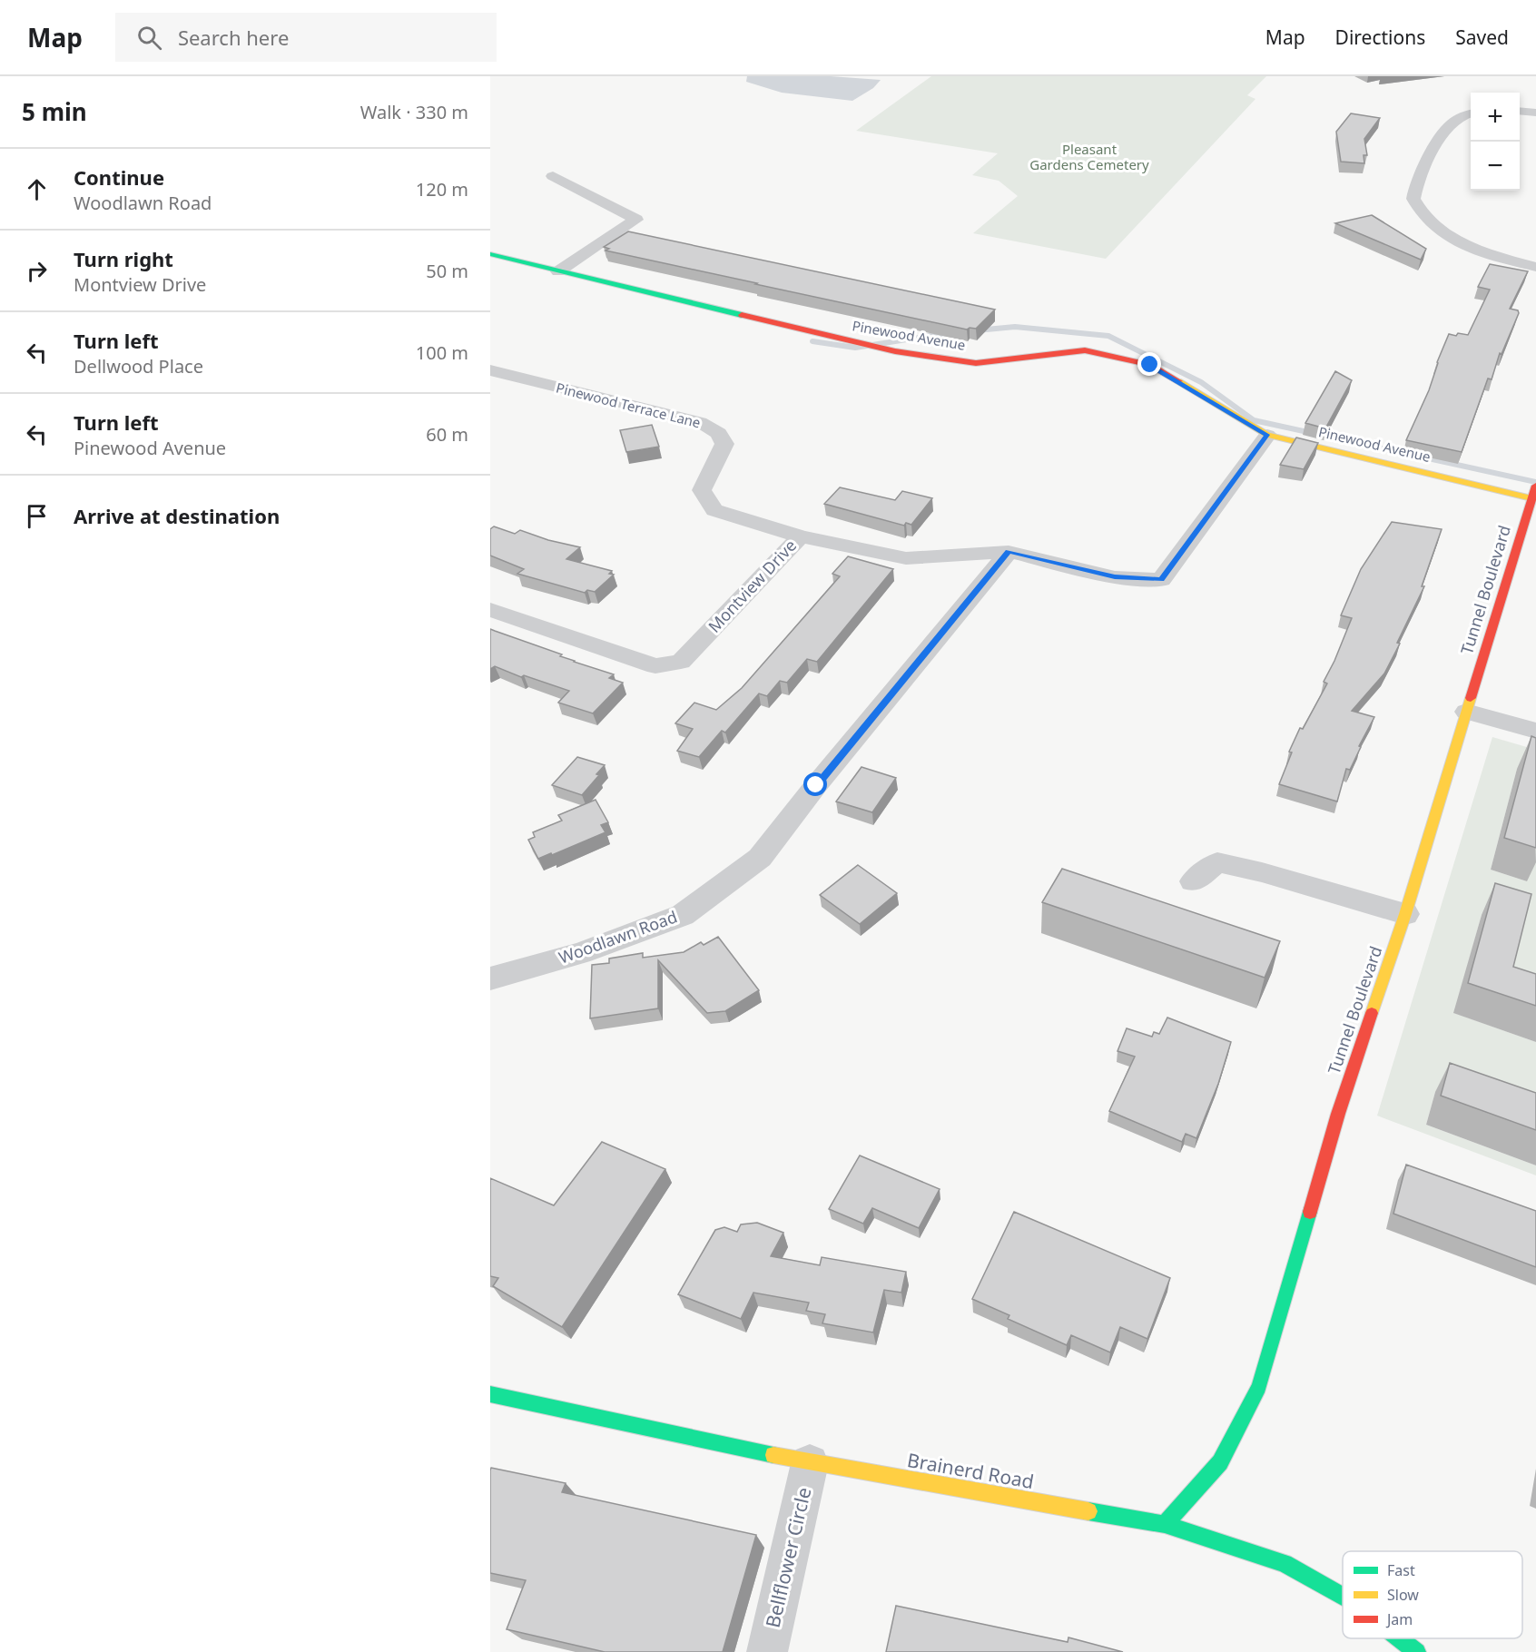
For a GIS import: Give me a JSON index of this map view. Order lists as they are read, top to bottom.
{
  "streets": {
    "street": [
      "Pinewood Avenue",
      "Pinewood Terrace Lane",
      "Montview Drive",
      "Tunnel Boulevard",
      "Woodlawn Road",
      "Brainerd Road",
      "Bellflower Circle"
    ]
  },
  "crossings": [
    ["Pinewood Avenue", "Montview Drive"],
    ["Pinewood Avenue", "Tunnel Boulevard"],
    ["Pinewood Terrace Lane", "Montview Drive"],
    ["Montview Drive", "Woodlawn Road"],
    ["Tunnel Boulevard", "Brainerd Road"],
    ["Brainerd Road", "Bellflower Circle"]
  ],
  "parks": ["Pleasant Gardens Cemetery"],
  "legend": ["Fast", "Slow", "Jam"],
  "page": {
    "header": "Map",
    "search": "Search here",
    "nav": ["Map", "Directions", "Saved"],
    "heading": ["5 min", "Walk · 330 m"],
    "map_buttons": ["+", "−"],
    "list": [
      ["Continue", "Woodlawn Road", "120 m"],
      ["Turn right", "Montview Drive", "50 m"],
      ["Turn left", "Dellwood Place", "100 m"],
      ["Turn left", "Pinewood Avenue", "60 m"],
      "Arrive at destination"
    ]
  }
}
